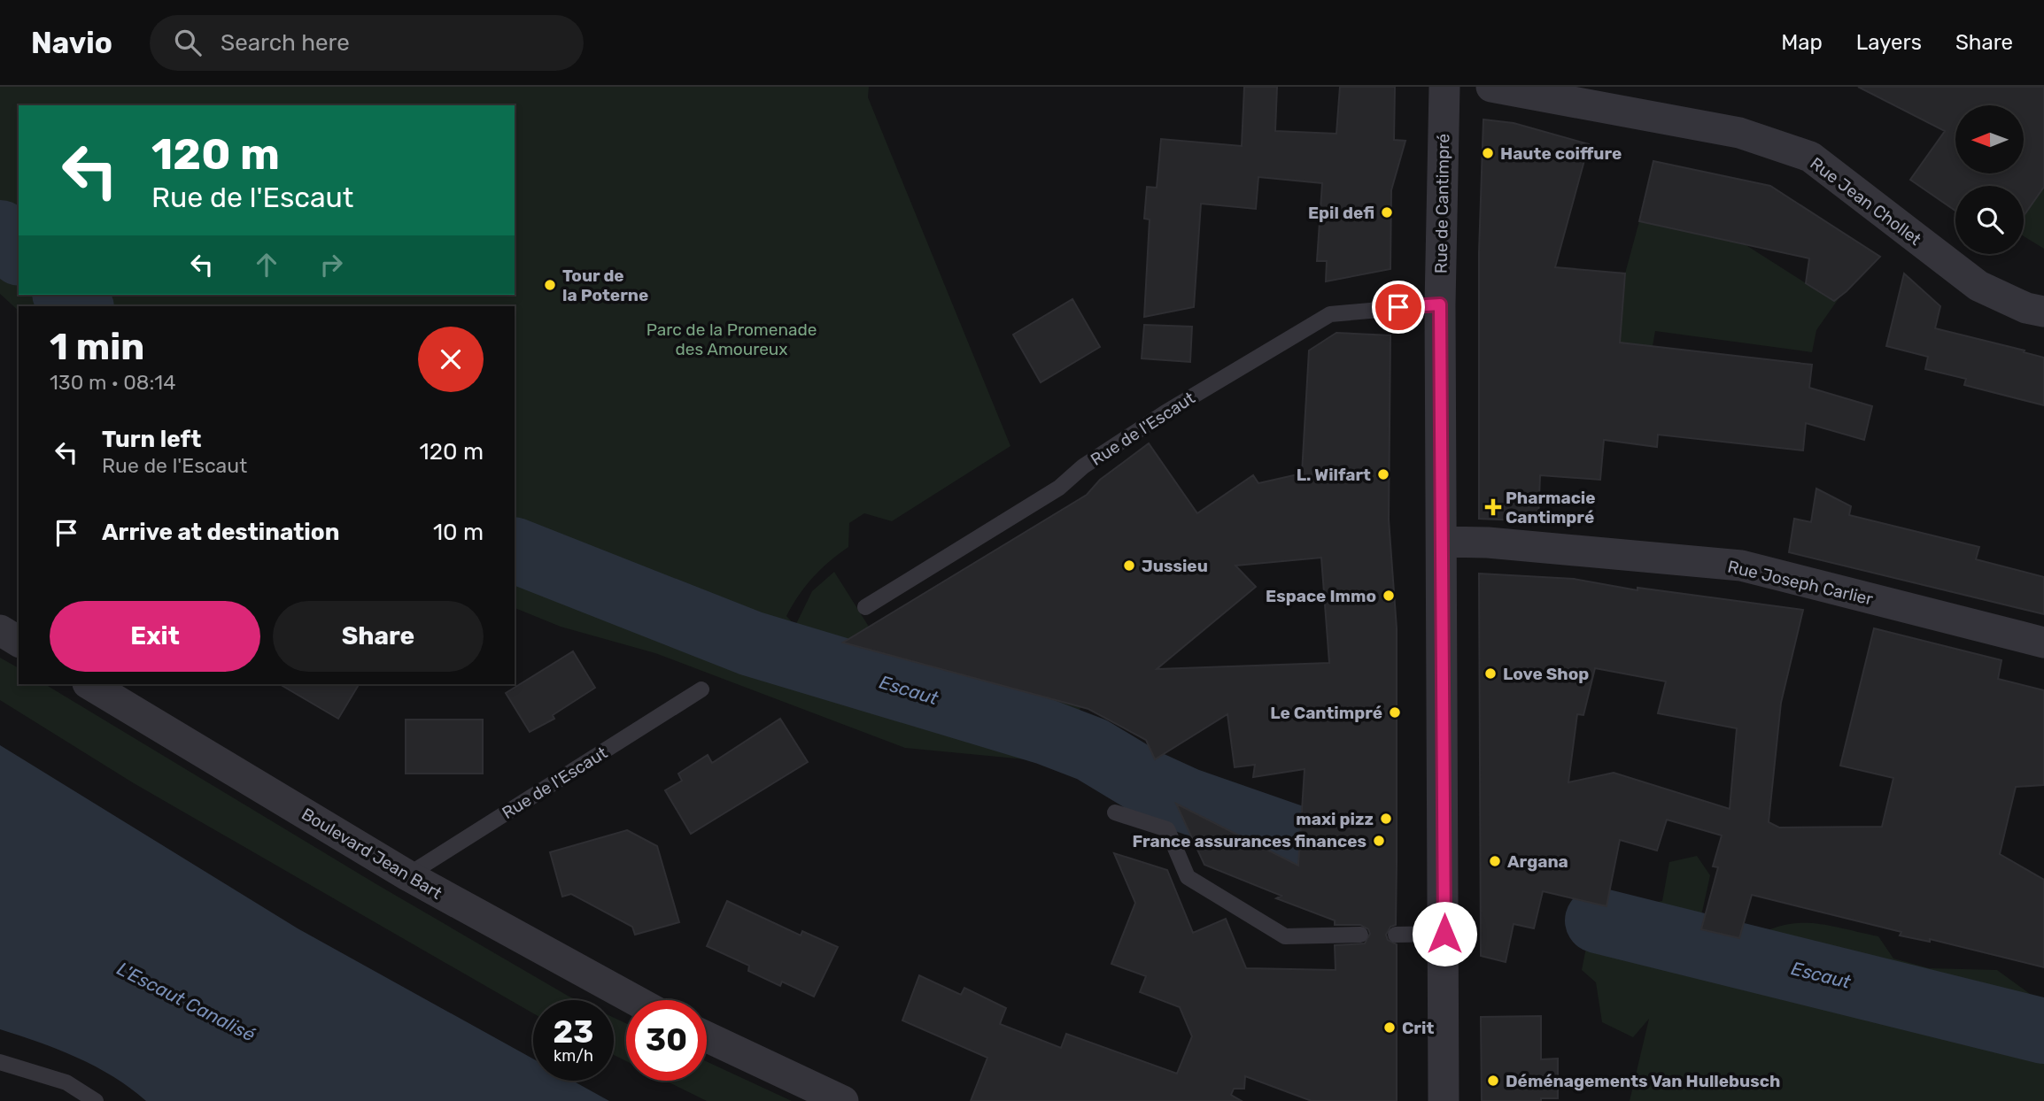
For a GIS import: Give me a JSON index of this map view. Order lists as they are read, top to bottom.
{
  "streets": {
    "street": [
      "Rue Jean Chollet",
      "Rue de Cantimpré",
      "Rue Joseph Carlier",
      "Boulevard Jean Bart"
    ],
    "lane": ["Rue de l'Escaut"]
  },
  "crossings": [
    ["Rue de Cantimpré", "Rue de l'Escaut"],
    ["Rue de Cantimpré", "Rue Joseph Carlier"],
    ["Rue de l'Escaut", "Boulevard Jean Bart"]
  ],
  "water": ["Escaut", "L'Escaut Canalisé"],
  "parks": ["Parc de la Promenade des Amoureux"],
  "places": {
    "other": [
      "Haute coiffure",
      "Epil defi",
      "Tour de la Poterne",
      "L. Wilfart",
      "Jussieu",
      "Espace Immo",
      "Love Shop",
      "Le Cantimpré",
      "maxi pizz",
      "France assurances finances",
      "Argana",
      "Crit",
      "Déménagements Van Hullebusch"
    ],
    "health": ["Pharmacie Cantimpré"]
  },
  "north": "left",
  "page": {
    "header": "Navio",
    "search": "Search here",
    "nav": ["Map", "Layers", "Share"],
    "turn": ["120 m", "Rue de l'Escaut"],
    "heading": ["1 min", "130 m · 08:14"],
    "list": [
      {
        "name": "Turn left",
        "note": "Rue de l'Escaut",
        "value": "120 m"
      },
      {
        "name": "Arrive at destination",
        "value": "10 m"
      }
    ],
    "buttons": ["Exit", "Share"],
    "speed": "23 km/h",
    "limit": "30"
  }
}
